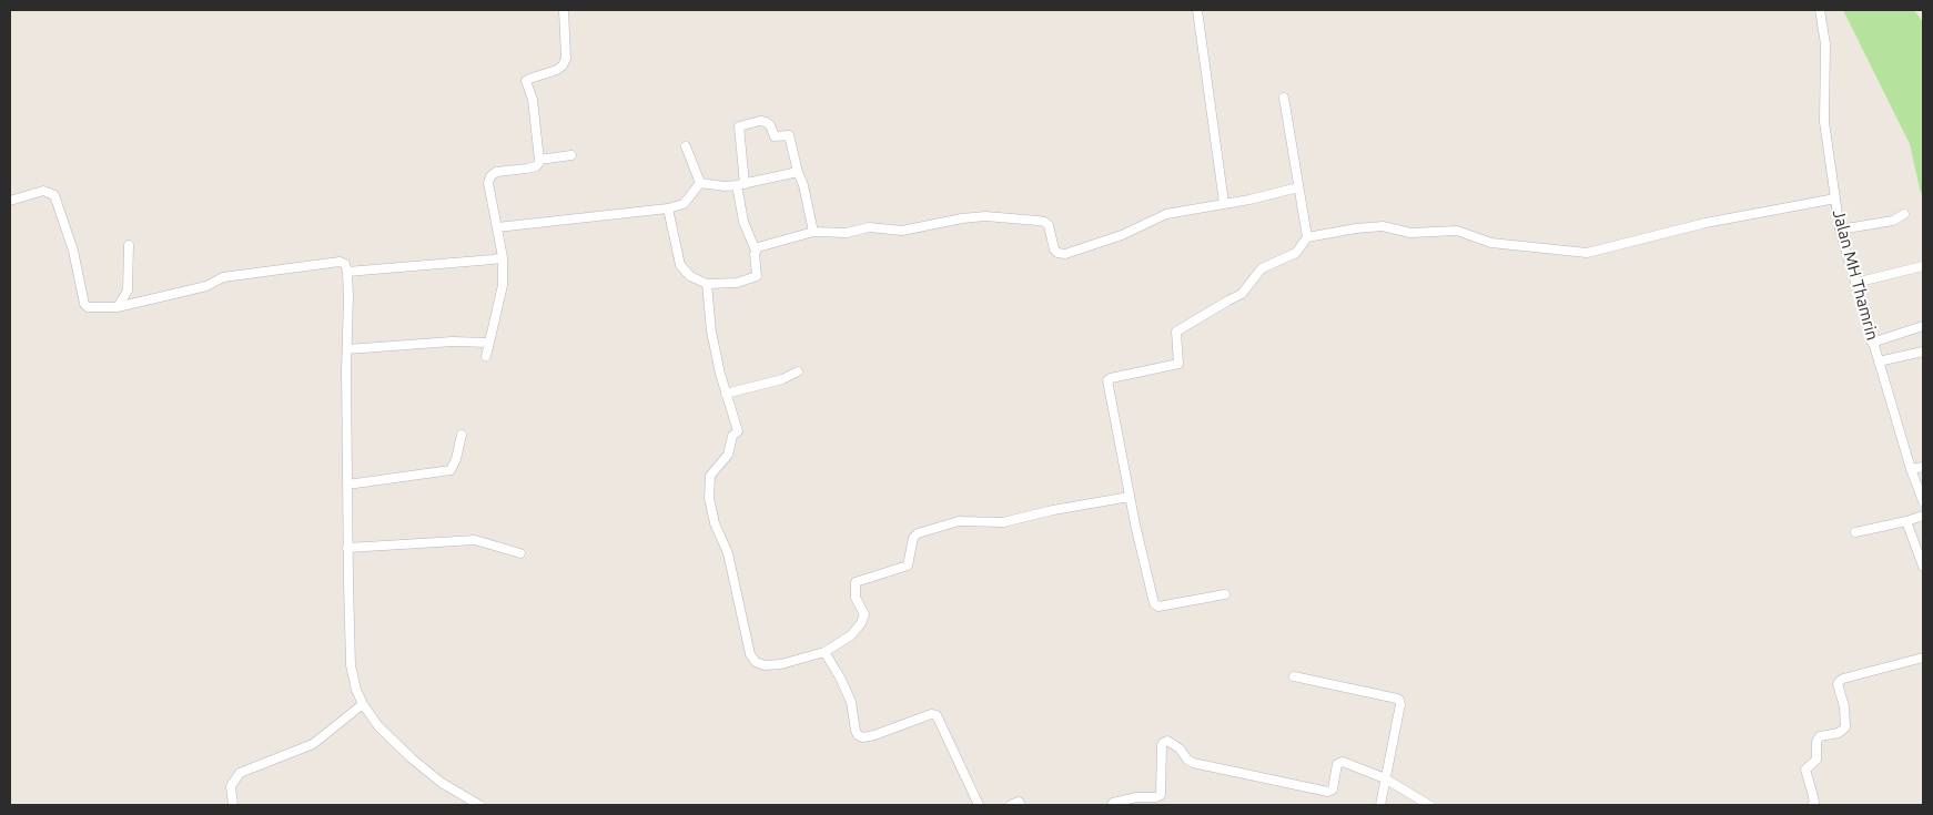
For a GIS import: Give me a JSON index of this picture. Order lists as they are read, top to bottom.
{
  "streets": {
    "street": ["Jalan MH Thamrin"]
  }
}
